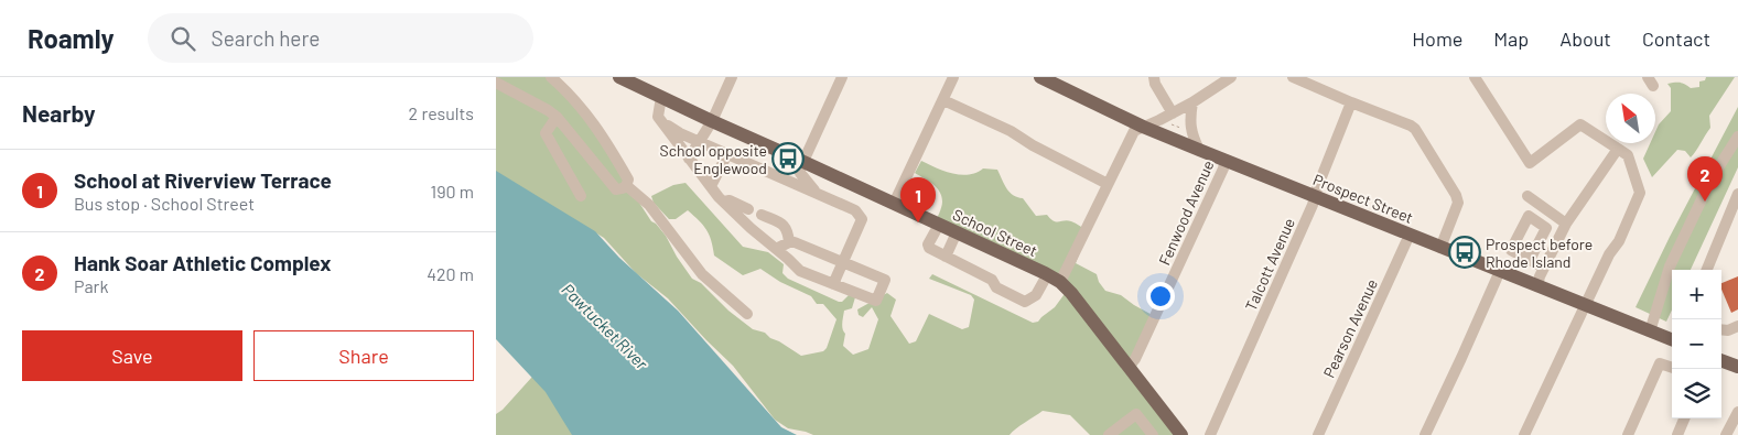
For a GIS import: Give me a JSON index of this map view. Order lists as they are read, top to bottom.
{
  "streets": {
    "main road": ["Prospect Street", "School Street"],
    "street": ["Fenwood Avenue", "Talcott Avenue", "Pearson Avenue"]
  },
  "crossings": [
    ["Prospect Street", "Fenwood Avenue"],
    ["Prospect Street", "Talcott Avenue"],
    ["Prospect Street", "Pearson Avenue"],
    ["Fenwood Avenue", "School Street"]
  ],
  "water": ["Pawtucket River"],
  "places": {
    "bus stop": ["School opposite Englewood", "Prospect before Rhode Island"]
  },
  "north": "top left",
  "page": {
    "header": "Roamly",
    "search": "Search here",
    "nav": [
      "Home",
      "Map",
      "About",
      "Contact"
    ],
    "heading": ["Nearby", "2 results"],
    "list": [
      {
        "mark": "1",
        "name": "School at Riverview Terrace",
        "note": "Bus stop · School Street",
        "value": "190 m"
      },
      {
        "mark": "2",
        "name": "Hank Soar Athletic Complex",
        "note": "Park",
        "value": "420 m"
      }
    ],
    "pins": ["2", "1"],
    "map_buttons": ["+", "−"],
    "buttons": ["Save", "Share"]
  }
}
